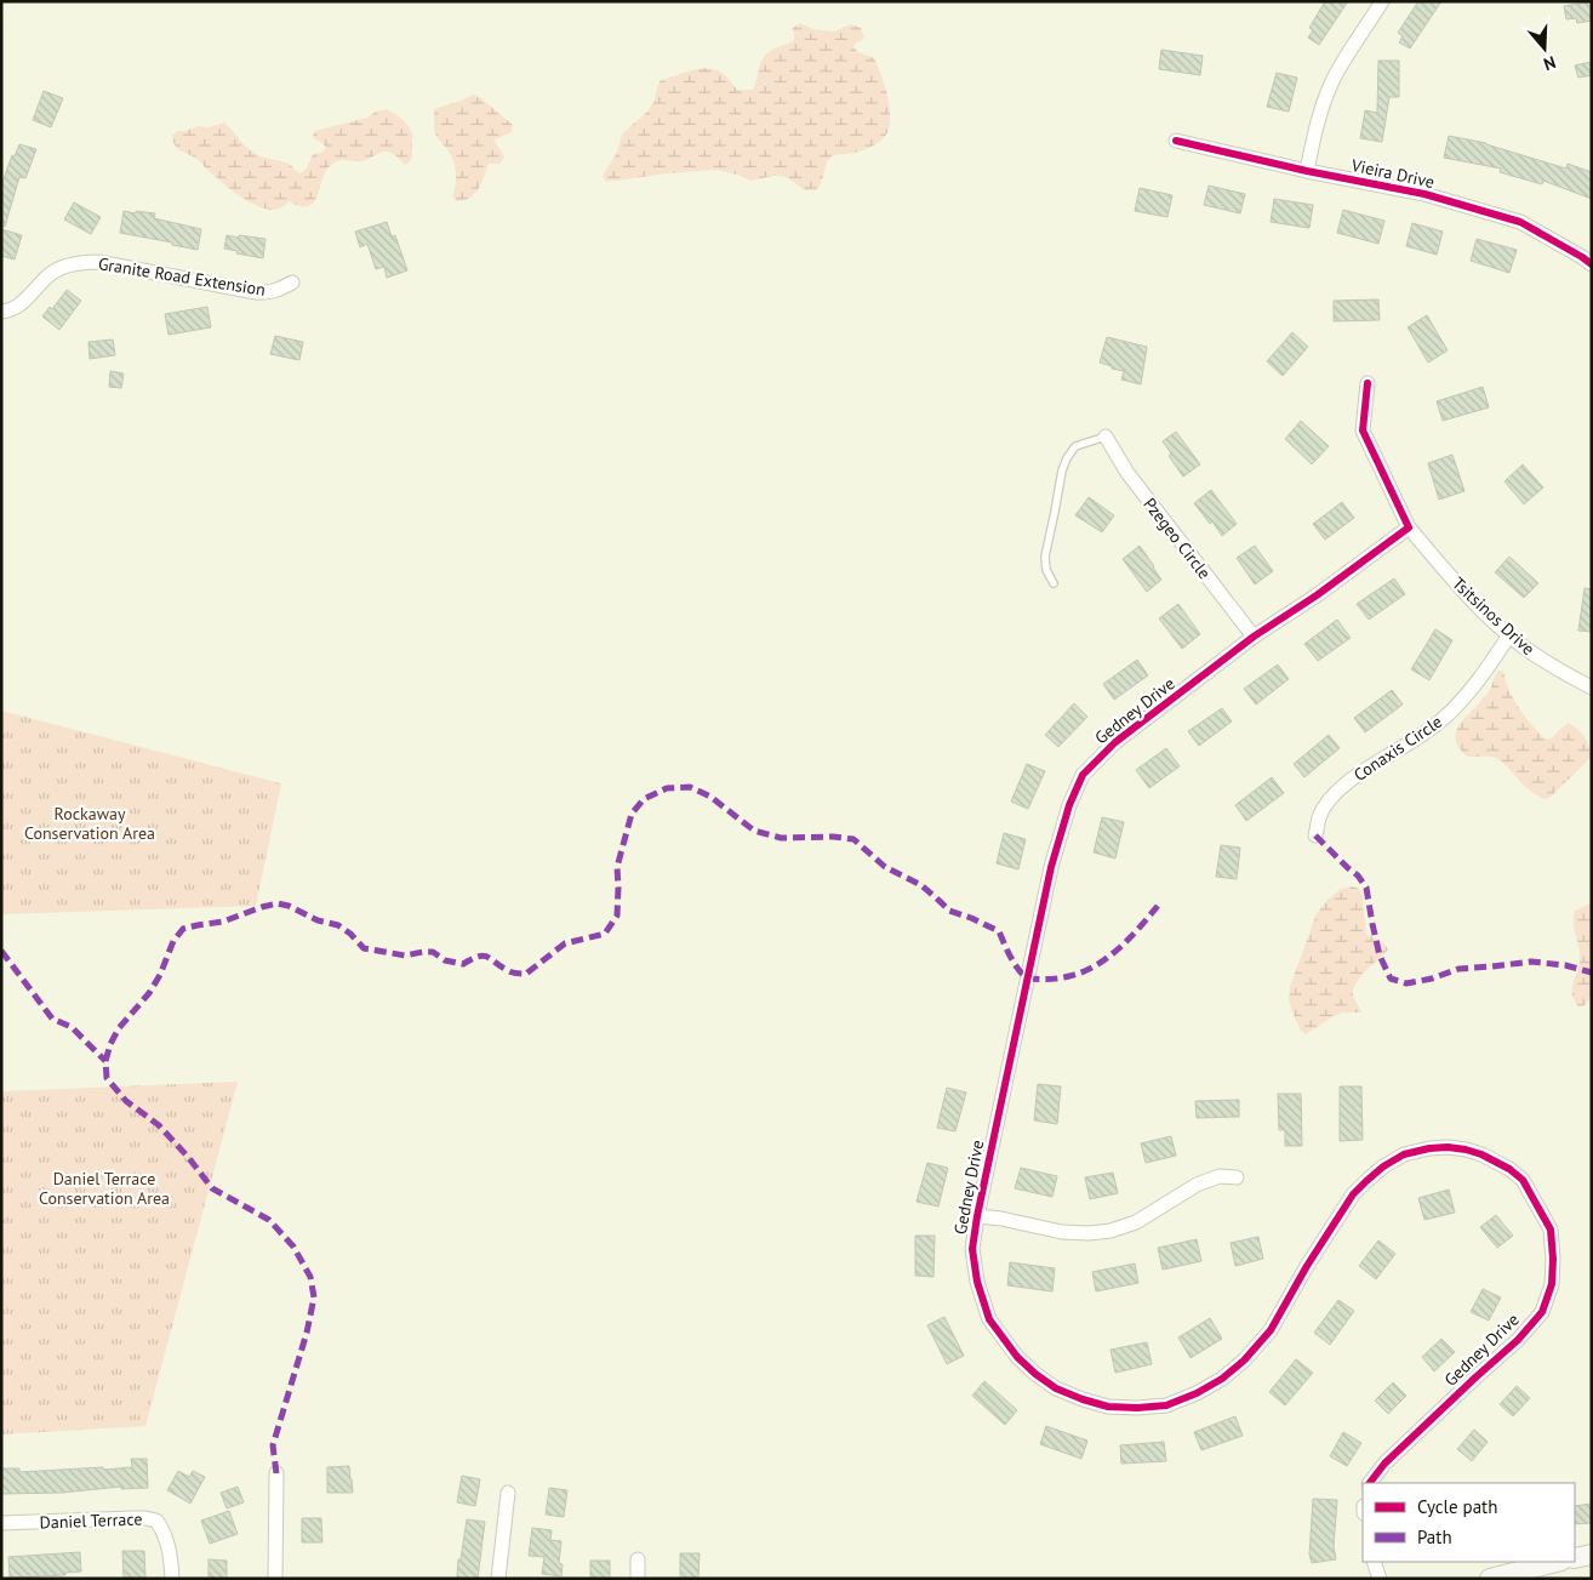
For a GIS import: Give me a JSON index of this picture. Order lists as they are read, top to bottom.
{
  "streets": {
    "street": [
      "Vieira Drive",
      "Granite Road Extension",
      "Pzegeo Circle",
      "Tsitsinos Drive",
      "Gedney Drive",
      "Conaxis Circle",
      "Daniel Terrace"
    ]
  },
  "crossings": [
    ["Pzegeo Circle", "Gedney Drive"],
    ["Tsitsinos Drive", "Gedney Drive"],
    ["Tsitsinos Drive", "Conaxis Circle"]
  ],
  "parks": ["Rockaway Conservation Area", "Daniel Terrace Conservation Area"],
  "legend": ["Cycle path", "Path"],
  "north": "bottom"
}
